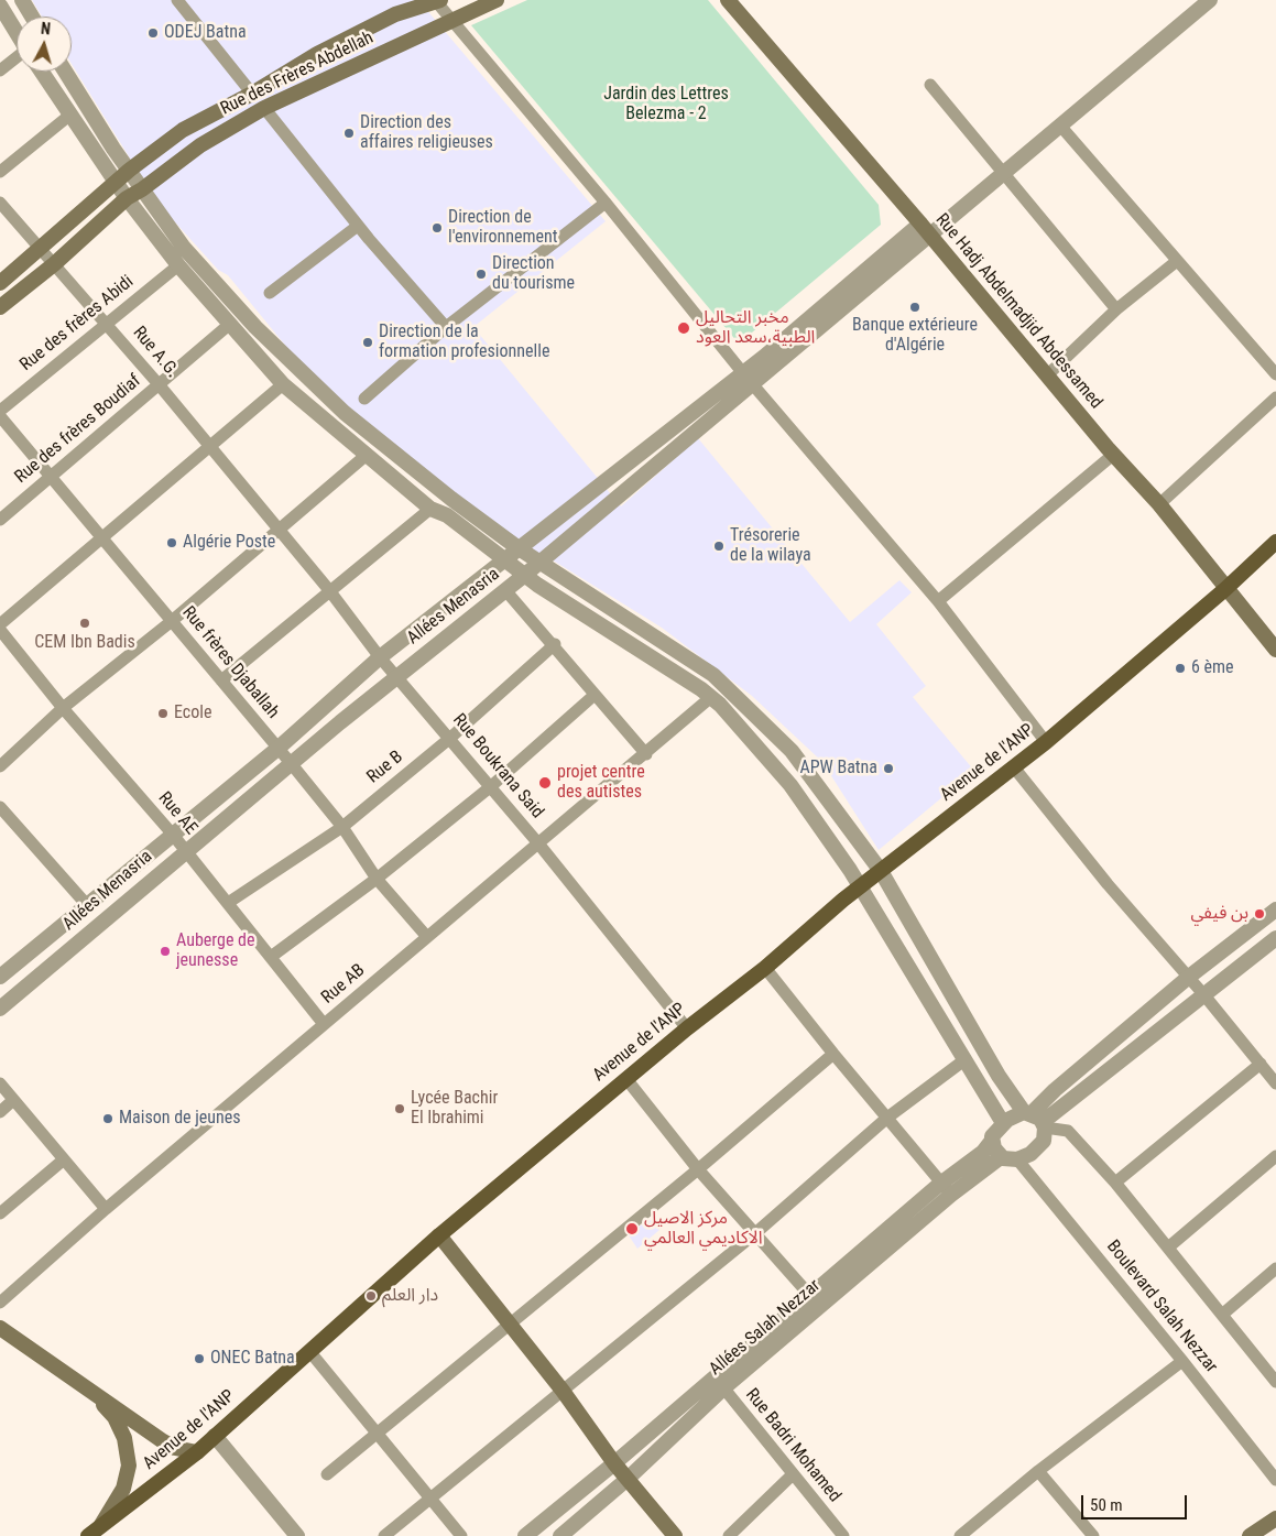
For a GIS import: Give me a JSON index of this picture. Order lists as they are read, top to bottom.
{
  "streets": {
    "main road": ["Rue des Frères Abdellah", "Rue Hadj Abdelmadjid Abdessamed", "Avenue de l'ANP"],
    "street": [
      "Rue des frères Abidi",
      "Rue A.G.",
      "Rue des frères Boudiaf",
      "Allées Menasria",
      "Rue frères Djaballah",
      "Rue Boukrana Said",
      "Rue B",
      "Rue AE",
      "Rue AB",
      "Boulevard Salah Nezzar",
      "Allées Salah Nezzar",
      "Rue Badri Mohamed"
    ]
  },
  "crossings": [
    ["Rue des Frères Abdellah", "Rue A.G."],
    ["Rue Hadj Abdelmadjid Abdessamed", "Allées Menasria"],
    ["Rue Hadj Abdelmadjid Abdessamed", "Avenue de l'ANP"],
    ["Rue des frères Abidi", "Rue A.G."],
    ["Rue A.G.", "Rue des frères Boudiaf"],
    ["Rue A.G.", "Rue Boukrana Said"],
    ["Rue des frères Boudiaf", "Rue frères Djaballah"],
    ["Allées Menasria", "Rue frères Djaballah"],
    ["Allées Menasria", "Rue Boukrana Said"],
    ["Allées Menasria", "Rue AE"],
    ["Rue frères Djaballah", "Rue B"],
    ["Rue frères Djaballah", "Rue AB"],
    ["Avenue de l'ANP", "Rue Boukrana Said"],
    ["Rue Boukrana Said", "Rue B"],
    ["Rue Boukrana Said", "Rue AB"],
    ["Rue B", "Rue AE"],
    ["Rue AE", "Rue AB"],
    ["Boulevard Salah Nezzar", "Allées Salah Nezzar"],
    ["Allées Salah Nezzar", "Rue Badri Mohamed"]
  ],
  "parks": ["Jardin des Lettres Belezma - 2"],
  "places": [
    "ODEJ Batna",
    "Direction des affaires religieuses",
    "Direction de l'environnement",
    "Direction du tourisme",
    "Banque extérieure d'Algérie",
    "مخبر التحاليل الطبية،سعد العود",
    "Direction de la formation profesionnelle",
    "Algérie Poste",
    "Trésorerie de la wilaya",
    "CEM Ibn Badis",
    "6 ème",
    "Ecole",
    "APW Batna",
    "projet centre des autistes",
    "بن فيفي",
    "Auberge de jeunesse",
    "Lycée Bachir El Ibrahimi",
    "Maison de jeunes",
    "مركز الاصيل الاكاديمي العالمي",
    "دار العلم",
    "ONEC Batna"
  ],
  "scale_bar": "50 m",
  "north": "top"
}
